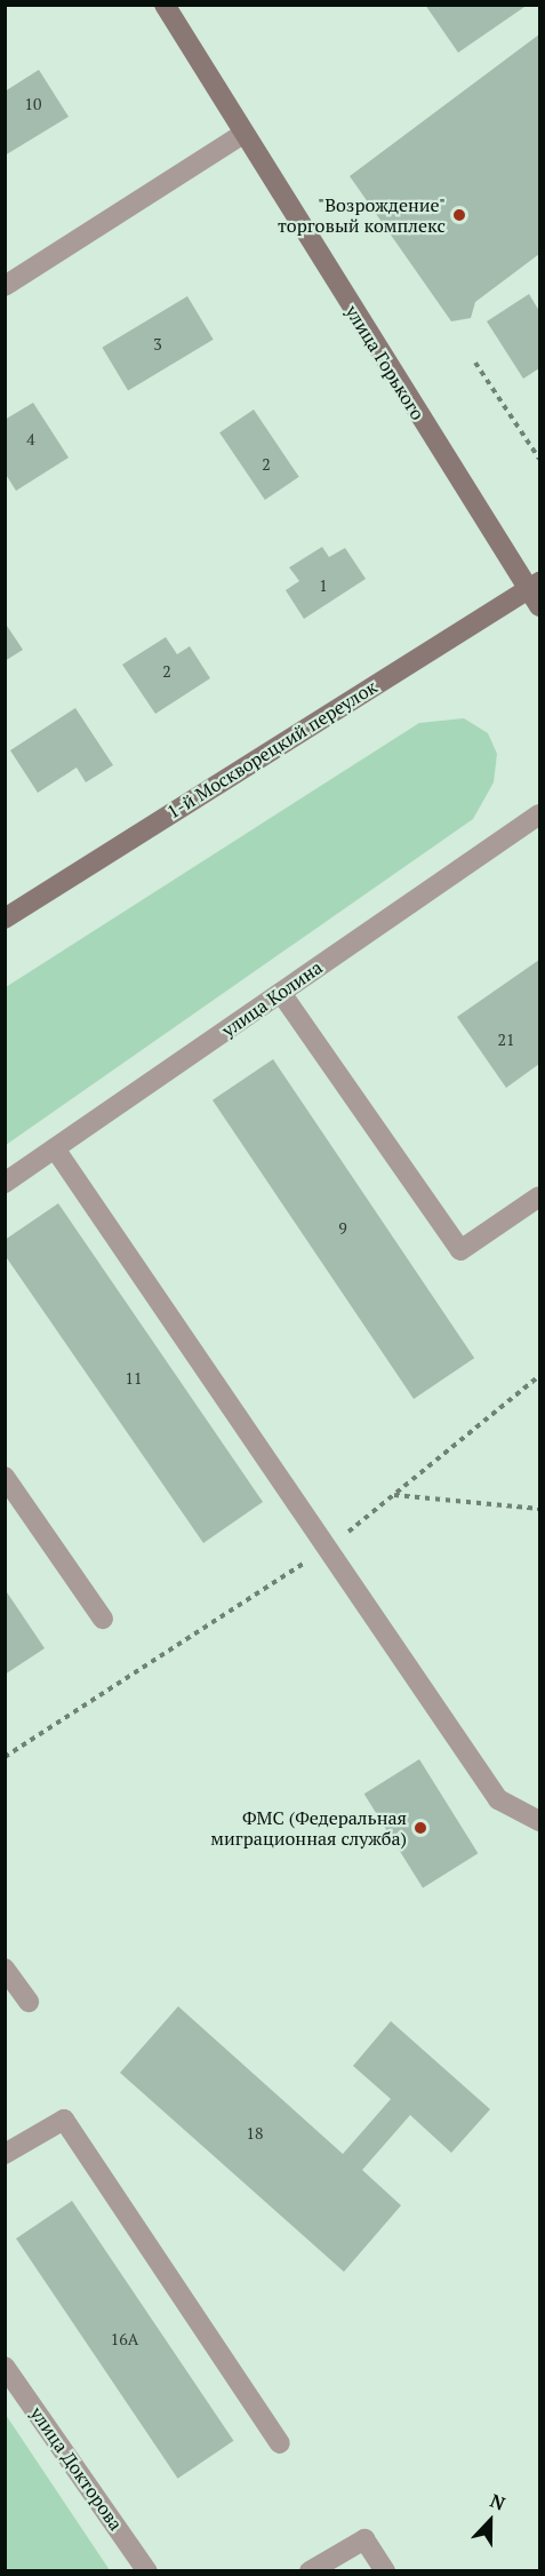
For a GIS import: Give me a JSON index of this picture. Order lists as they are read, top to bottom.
{
  "streets": {
    "main road": ["улица Горького", "1-й Москворецкий переулок"],
    "street": ["улица Колина", "улица Докторова"]
  },
  "crossings": [
    ["улица Горького", "1-й Москворецкий переулок"]
  ],
  "places": ["\"Возрождение\" торговый комплекс", "ФМС (Федеральная миграционная служба)"],
  "house_numbers": [
    "10",
    "3",
    "4",
    "2",
    "1",
    "2",
    "21",
    "9",
    "11",
    "18",
    "16А"
  ],
  "north": "top"
}
